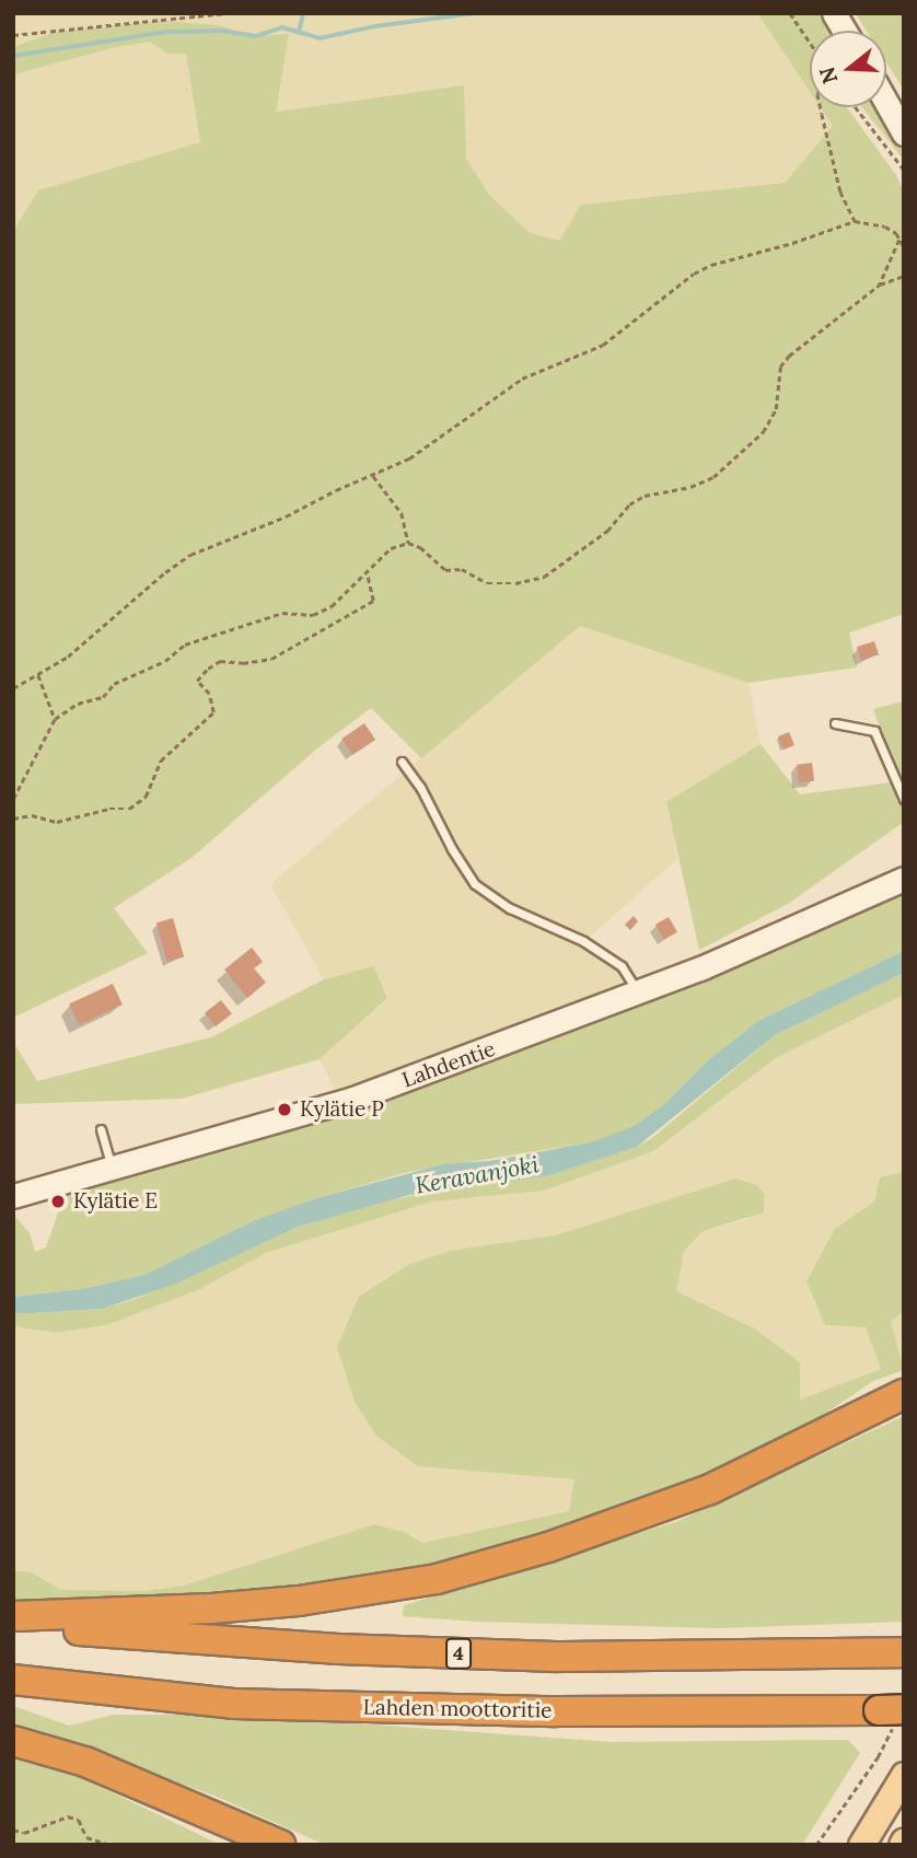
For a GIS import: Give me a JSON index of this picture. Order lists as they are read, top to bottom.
{
  "streets": {
    "highway": ["4", "Lahden moottoritie"],
    "main road": ["Lahdentie"]
  },
  "water": ["Keravanjoki"],
  "places": ["Kylätie P", "Kylätie E"],
  "north": "left"
}
